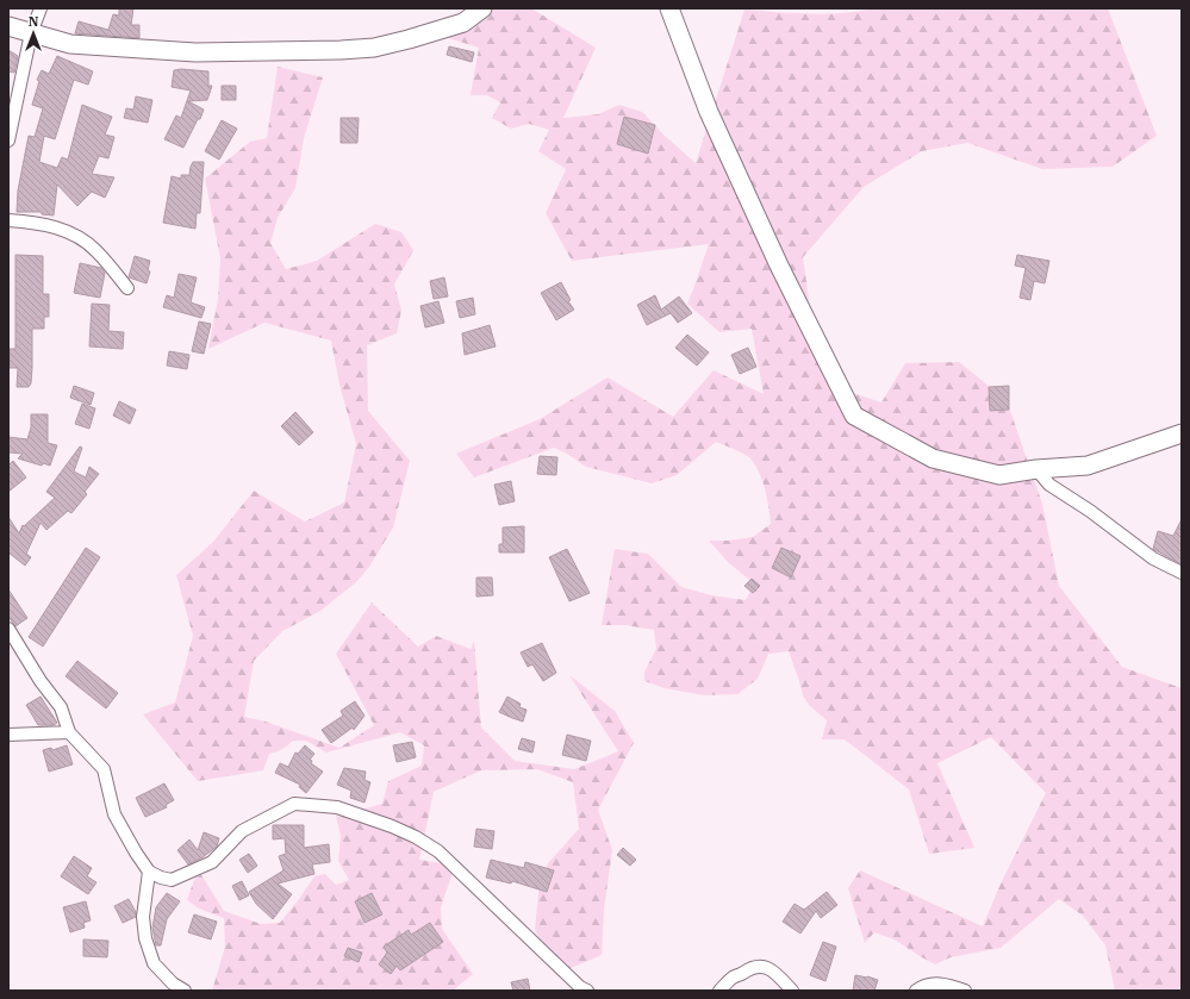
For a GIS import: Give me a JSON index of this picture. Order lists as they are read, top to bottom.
{
  "north": "top"
}
